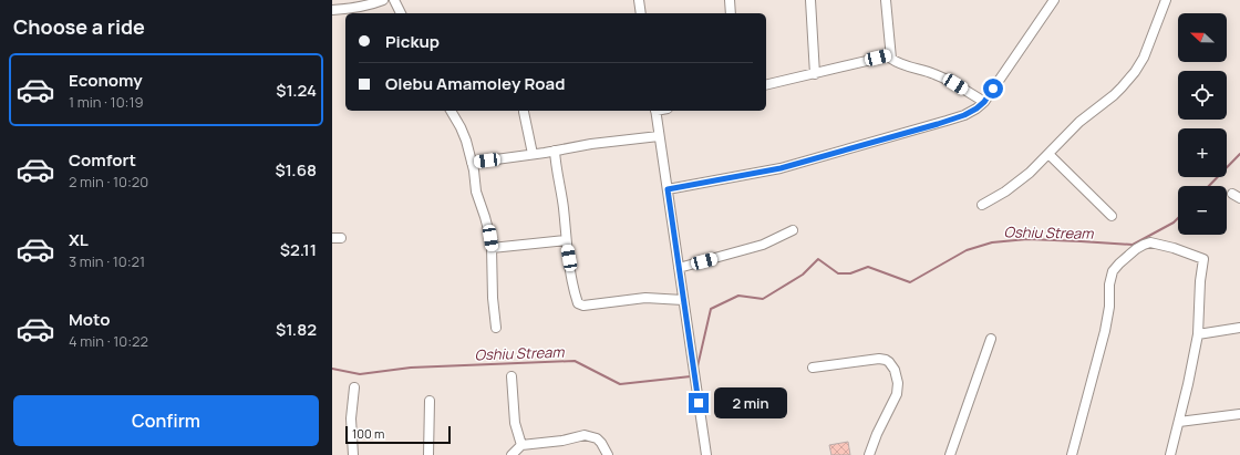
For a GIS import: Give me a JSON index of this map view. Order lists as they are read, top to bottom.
{
  "water": ["Oshiu Stream"],
  "scale_bar": "100 m",
  "north": "left",
  "page": {
    "heading": "Choose a ride",
    "map_buttons": ["+", "−"],
    "banner": ["Pickup", "Olebu Amamoley Road"],
    "list": [
      {
        "name": "Economy",
        "note": "1 min · 10:19",
        "value": "$1.24"
      },
      {
        "name": "Comfort",
        "note": "2 min · 10:20",
        "value": "$1.68"
      },
      {
        "name": "XL",
        "note": "3 min · 10:21",
        "value": "$2.11"
      },
      {
        "name": "Moto",
        "note": "4 min · 10:22",
        "value": "$1.82"
      }
    ],
    "buttons": "Confirm",
    "bubble": "2 min",
    "scale": "100 m"
  }
}
